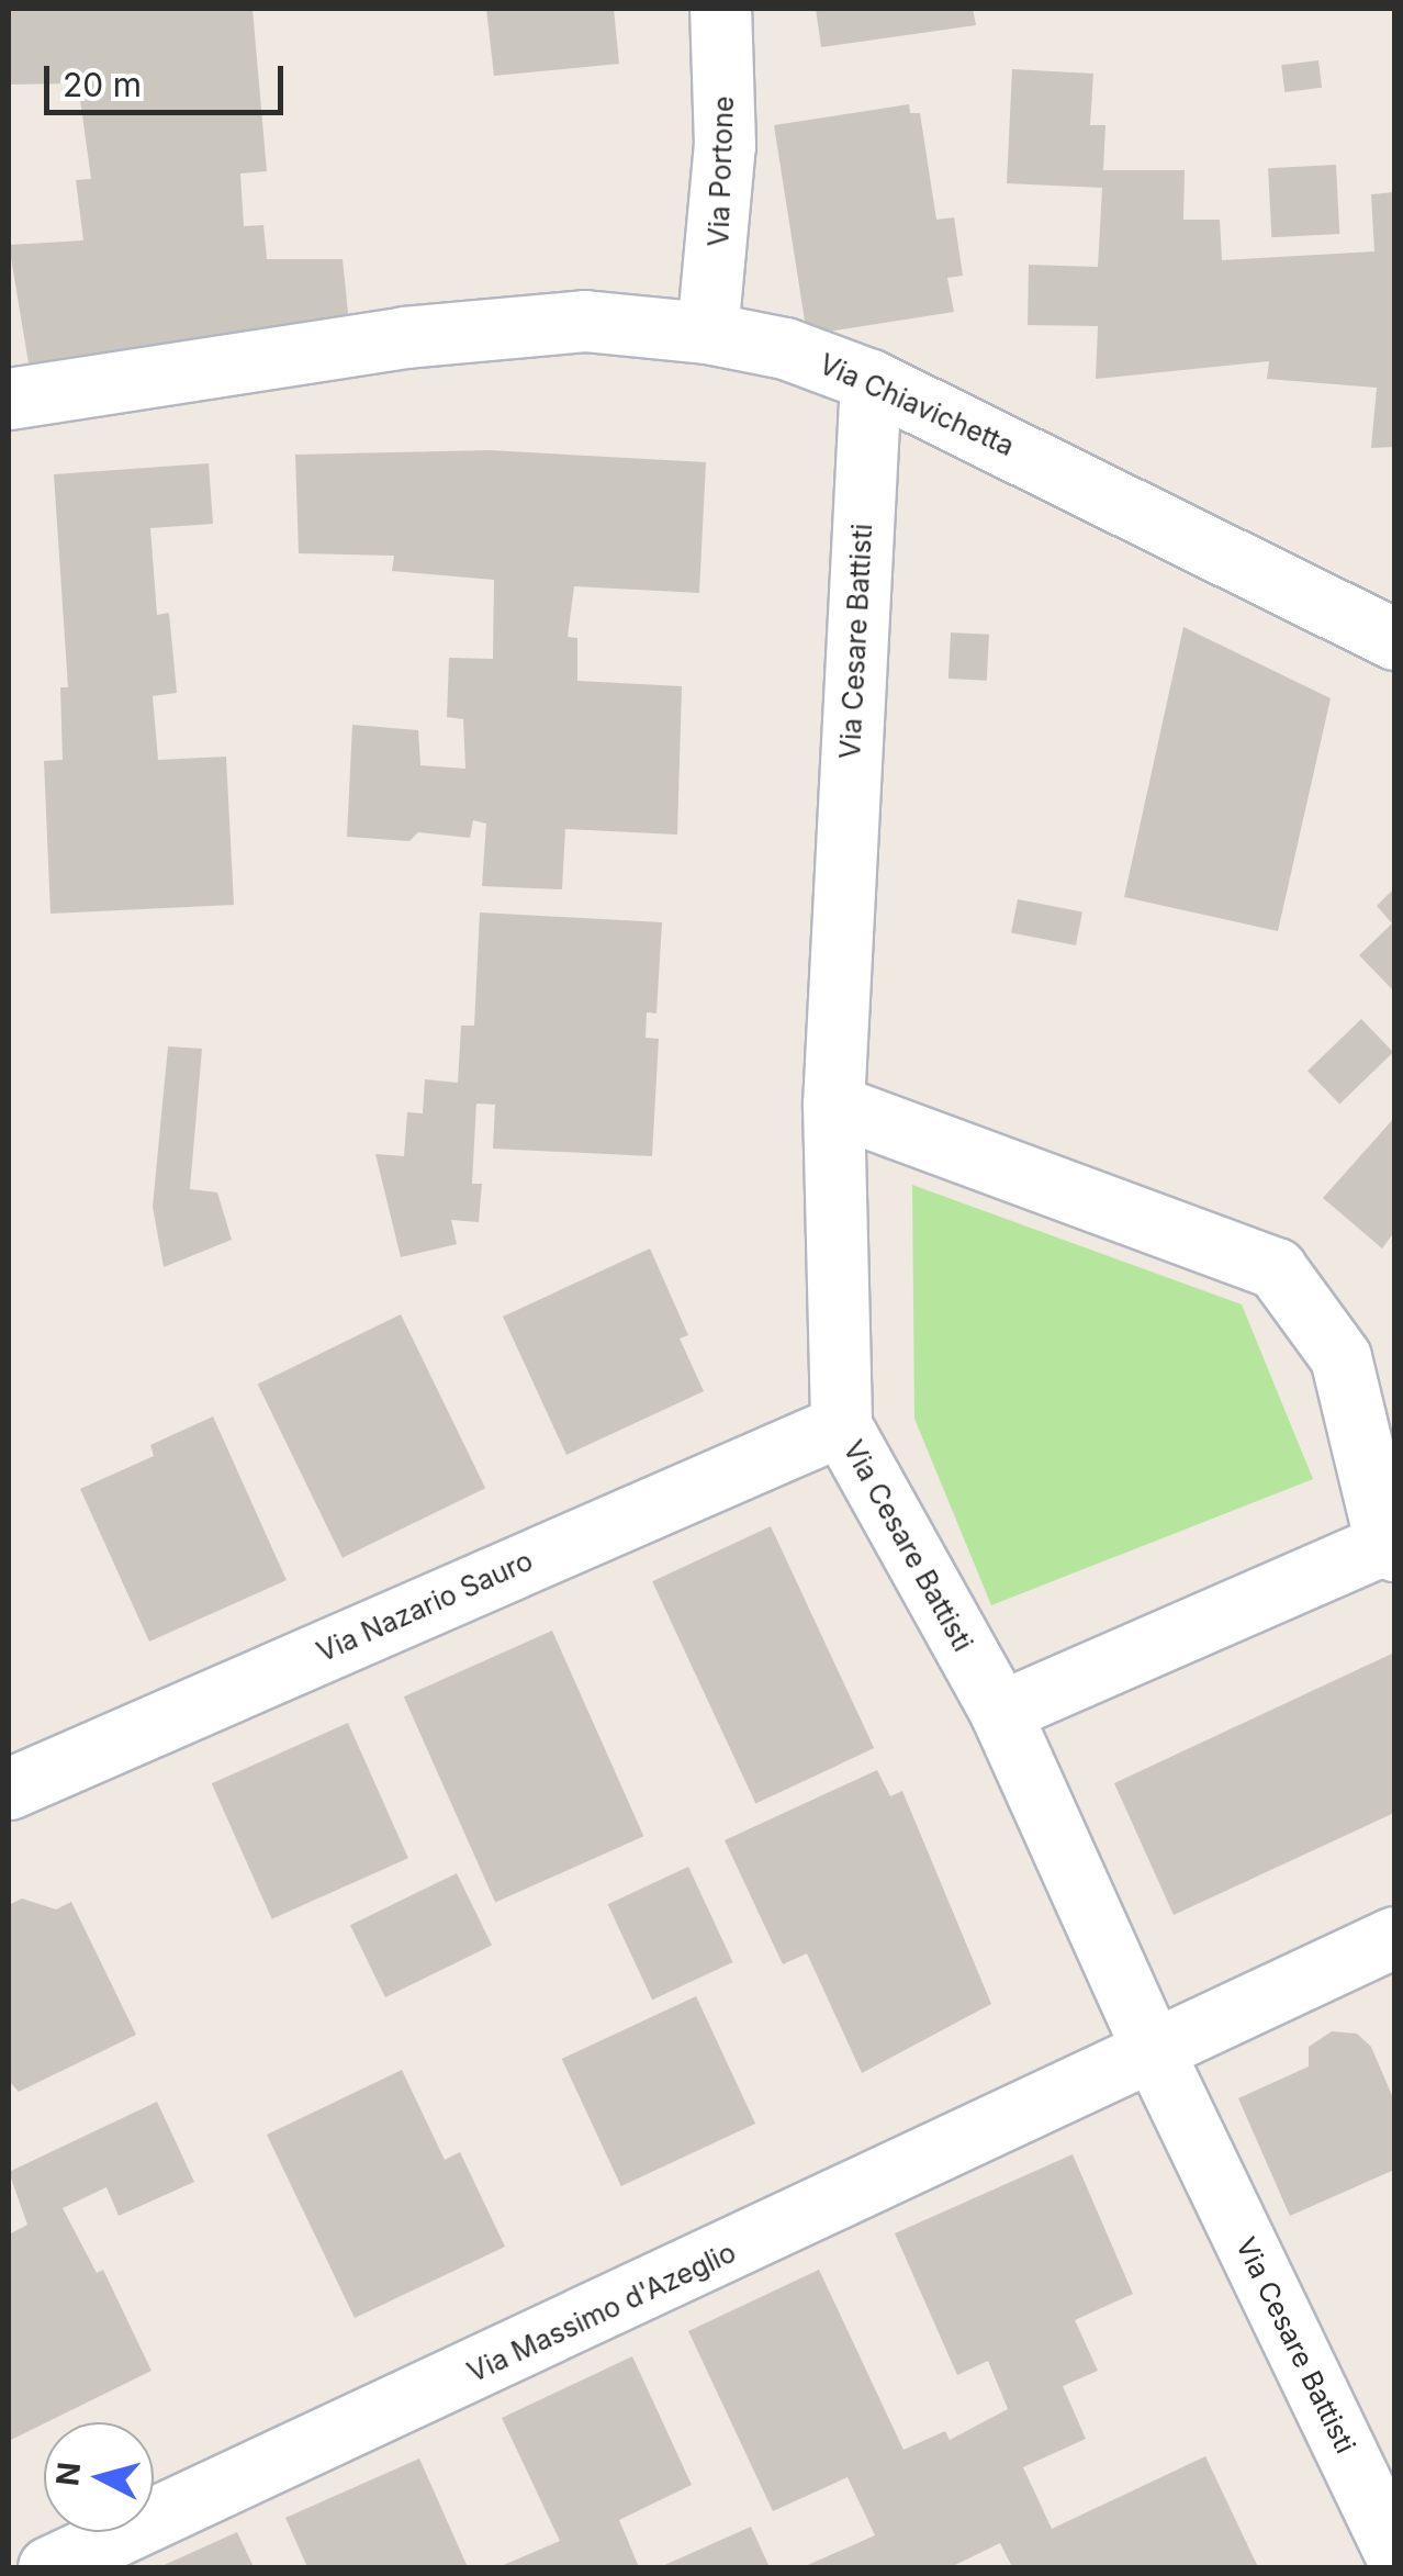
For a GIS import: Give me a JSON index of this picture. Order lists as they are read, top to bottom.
{
  "streets": {
    "street": [
      "Via Portone",
      "Via Chiavichetta",
      "Via Cesare Battisti",
      "Via Nazario Sauro",
      "Via Massimo d'Azeglio"
    ]
  },
  "crossings": [
    ["Via Portone", "Via Chiavichetta"],
    ["Via Chiavichetta", "Via Cesare Battisti"],
    ["Via Cesare Battisti", "Via Nazario Sauro"],
    ["Via Cesare Battisti", "Via Massimo d'Azeglio"]
  ],
  "scale_bar": "20 m",
  "north": "left"
}
